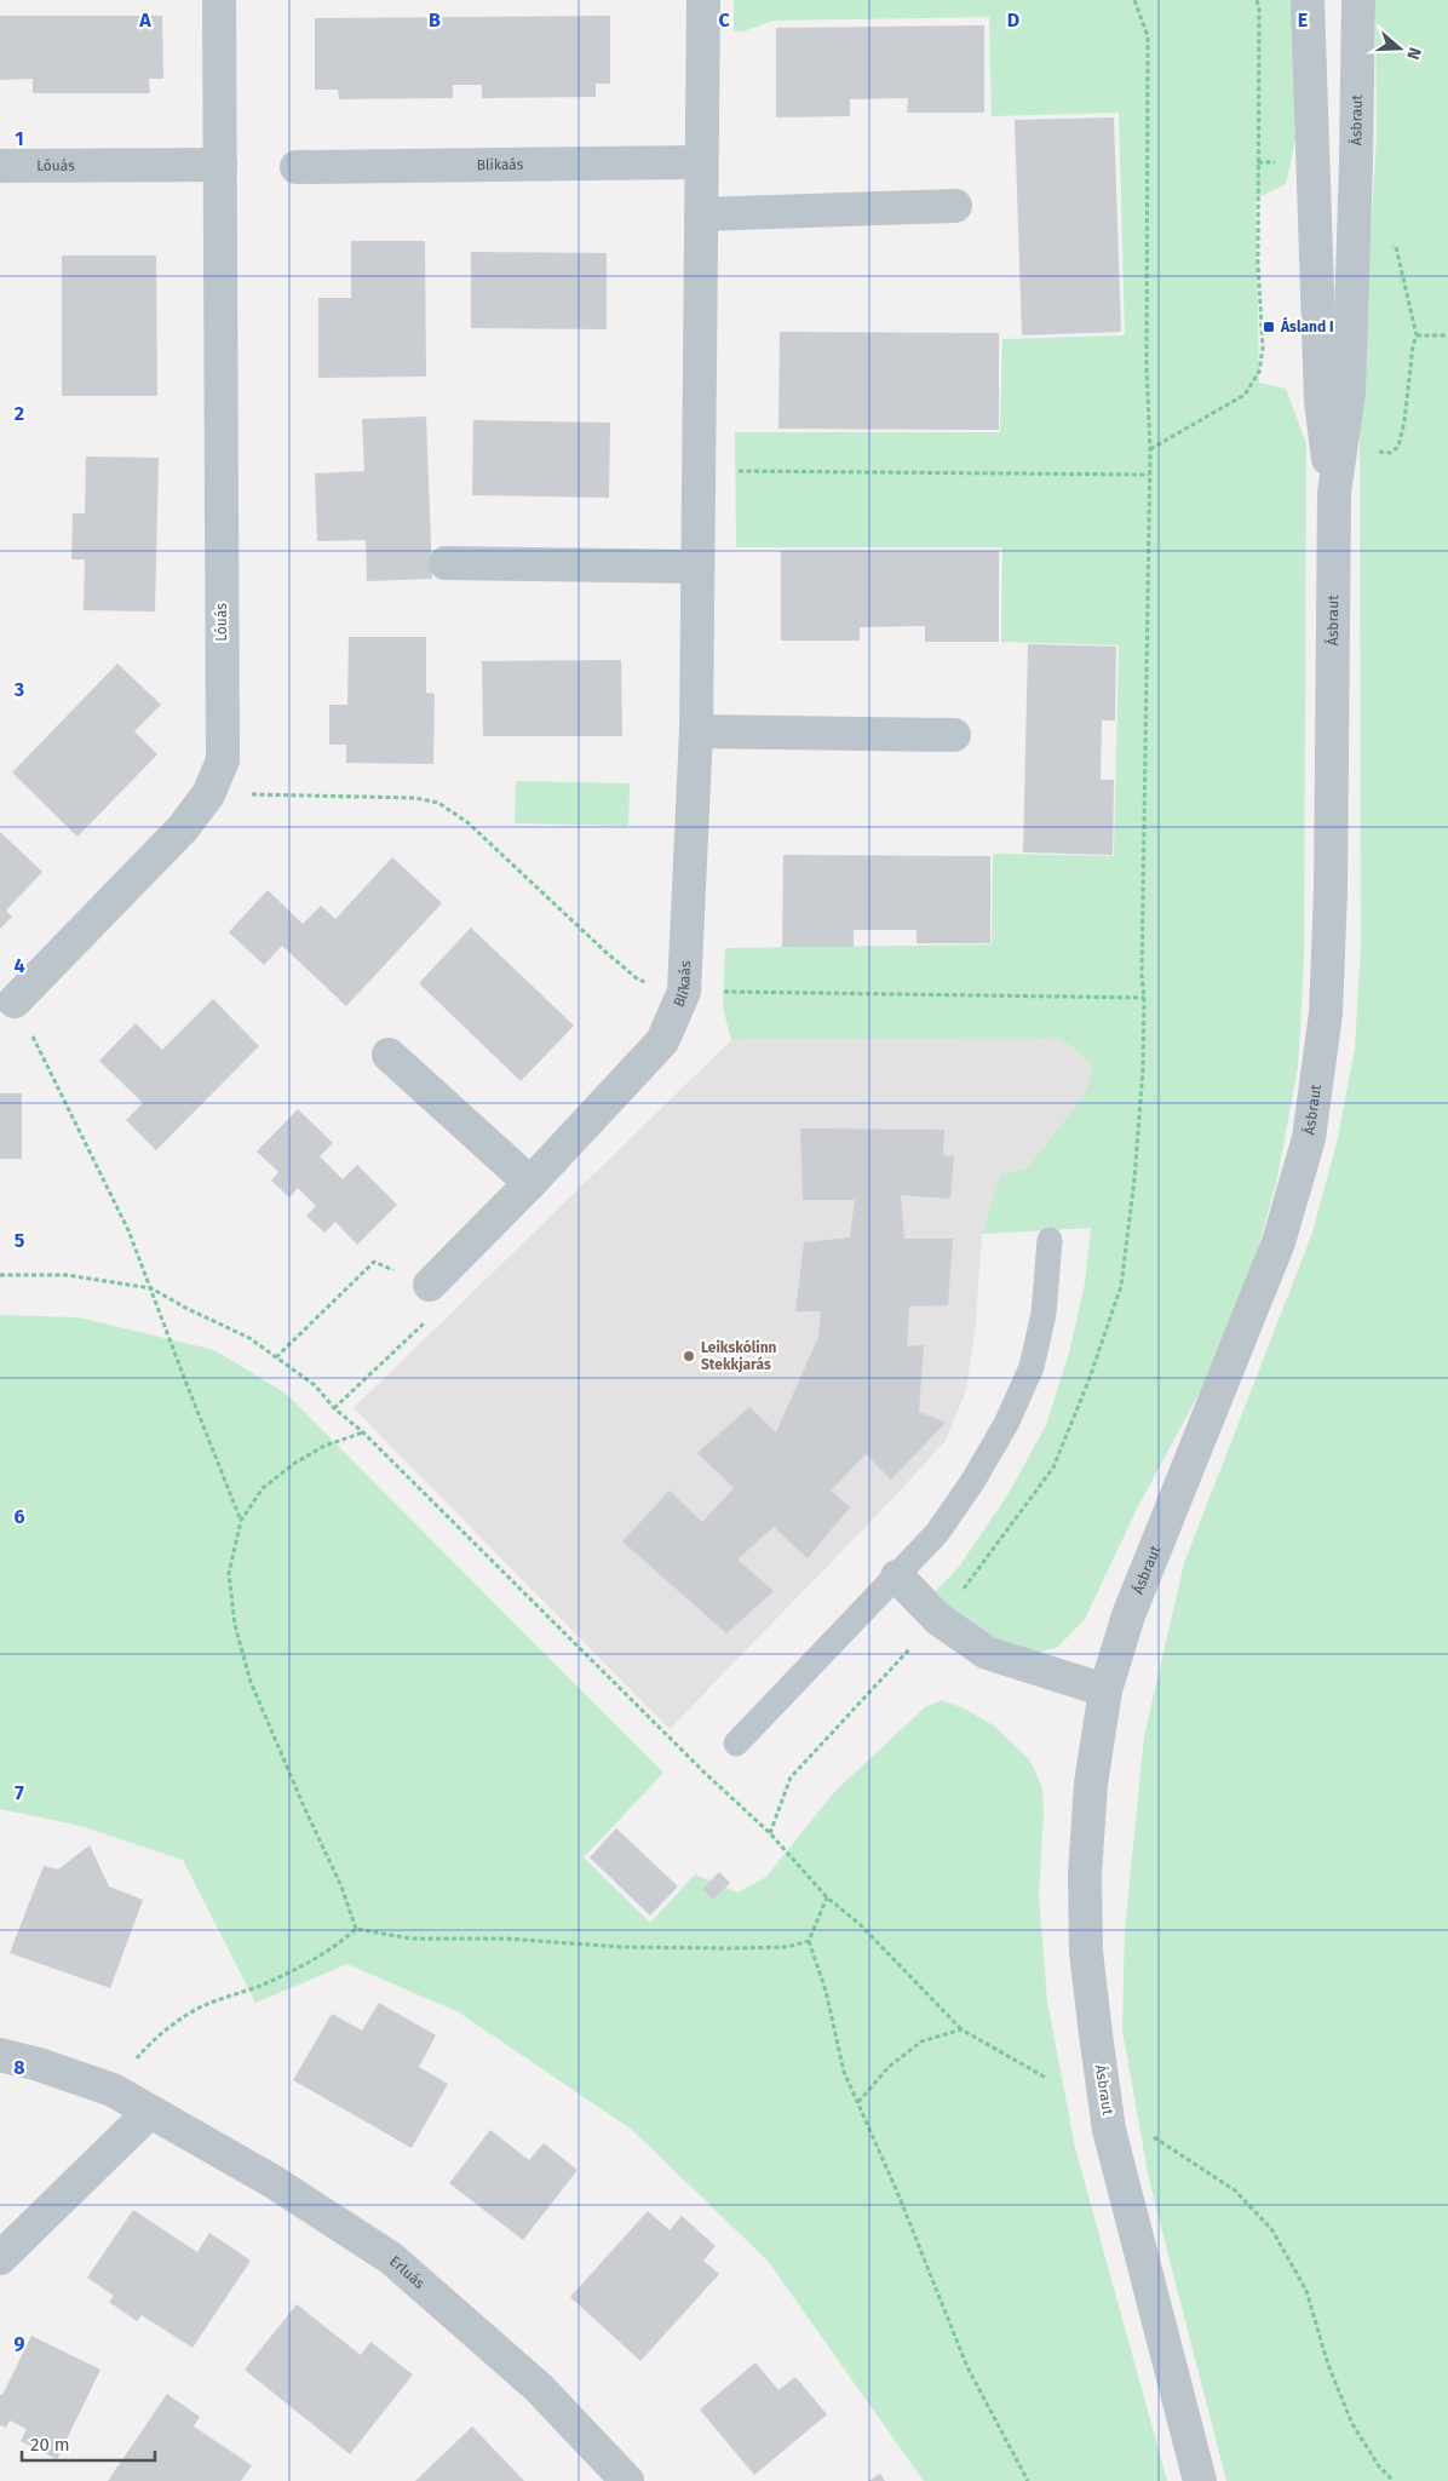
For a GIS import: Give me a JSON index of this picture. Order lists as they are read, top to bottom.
{
  "streets": {
    "street": [
      "Ásbraut",
      "Blikaás",
      "Lóuás",
      "Erluás"
    ]
  },
  "places": {
    "transit": ["Ásland I"],
    "other": ["Leikskólinn Stekkjarás"]
  },
  "scale_bar": "20 m",
  "north": "right",
  "grid": {
    "columns": [
      "A",
      "B",
      "C",
      "D",
      "E"
    ],
    "rows": [
      "1",
      "2",
      "3",
      "4",
      "5",
      "6",
      "7",
      "8",
      "9"
    ]
  }
}
